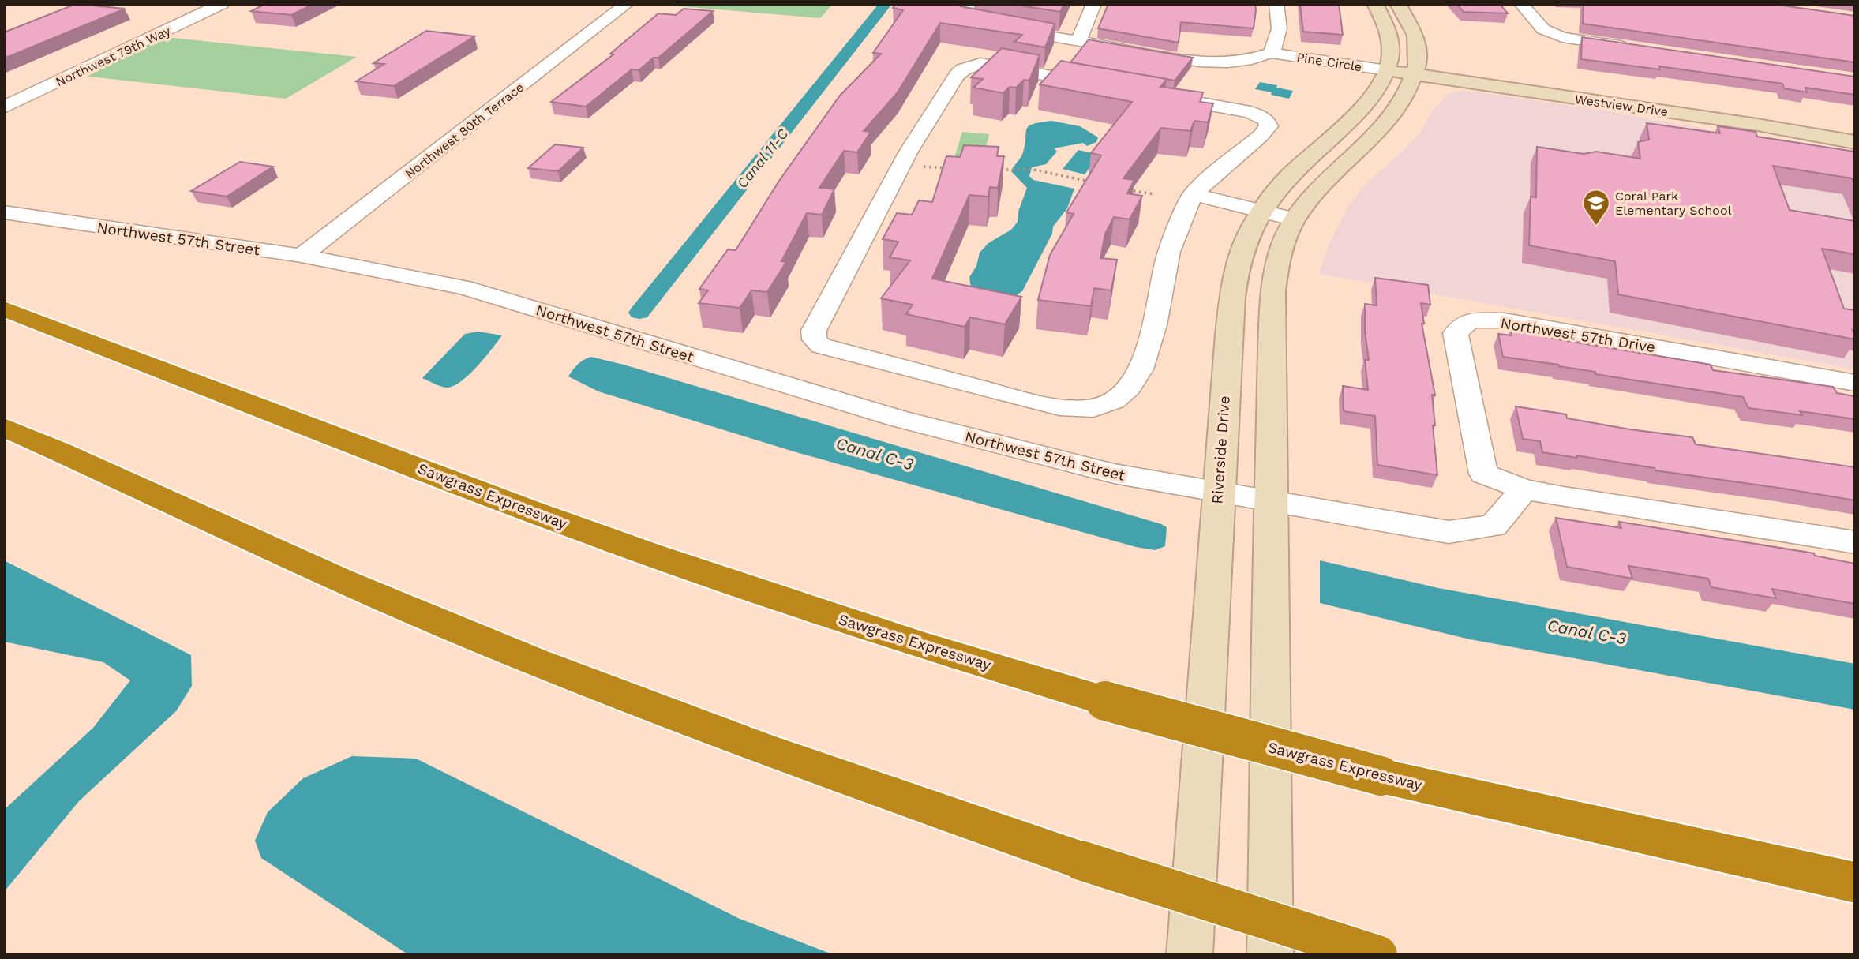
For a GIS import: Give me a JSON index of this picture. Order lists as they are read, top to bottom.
{
  "streets": {
    "highway": ["Sawgrass Expressway"],
    "street": [
      "Northwest 79th Way",
      "Pine Circle",
      "Westview Drive",
      "Northwest 80th Terrace",
      "Northwest 57th Street",
      "Northwest 57th Drive",
      "Riverside Drive"
    ]
  },
  "crossings": [
    ["Pine Circle", "Westview Drive"],
    ["Pine Circle", "Riverside Drive"],
    ["Westview Drive", "Riverside Drive"],
    ["Northwest 80th Terrace", "Northwest 57th Street"],
    ["Northwest 57th Street", "Riverside Drive"]
  ],
  "water": ["Canal 11-C", "Canal C-3"],
  "places": {
    "school or university": ["Coral Park Elementary School"]
  }
}
